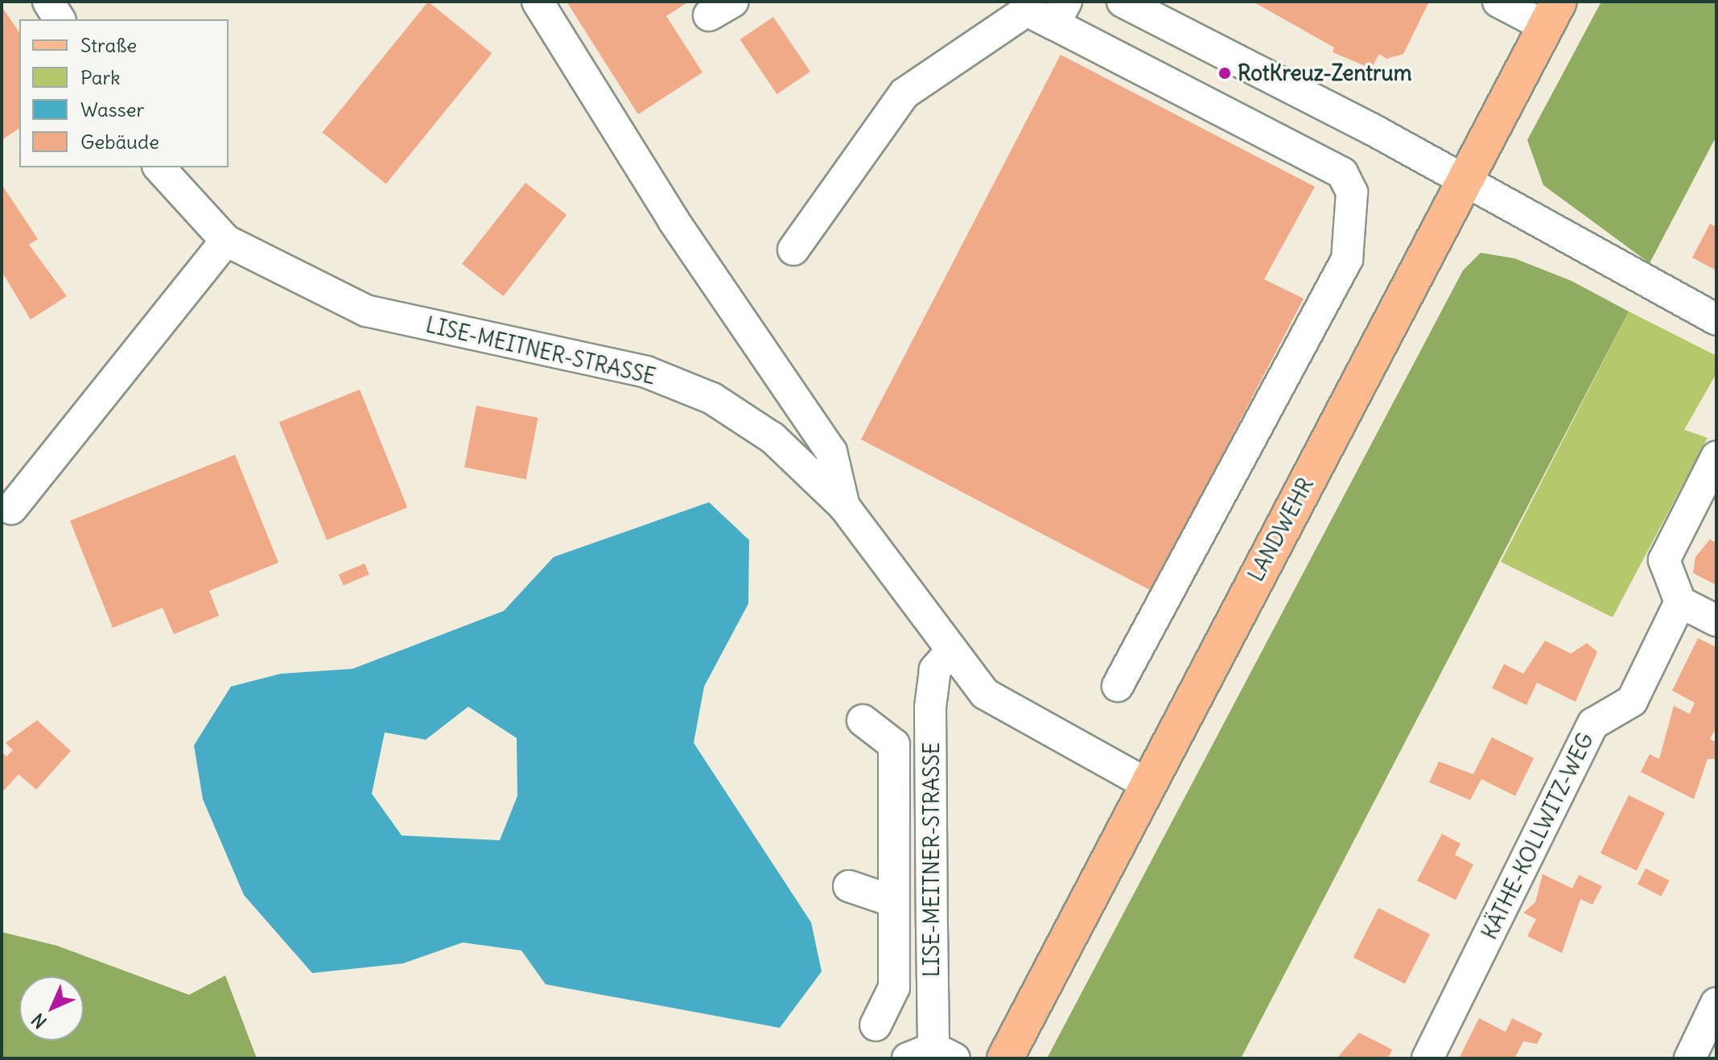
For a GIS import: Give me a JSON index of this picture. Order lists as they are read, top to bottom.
{
  "streets": {
    "main road": ["LANDWEHR"],
    "street": ["LISE-MEITNER-STRASSE", "KÄTHE-KOLLWITZ-WEG"]
  },
  "crossings": [
    ["LISE-MEITNER-STRASSE", "LANDWEHR"]
  ],
  "places": ["RotKreuz-Zentrum"],
  "legend": [
    "Straße",
    "Park",
    "Wasser",
    "Gebäude"
  ],
  "north": "bottom left"
}
